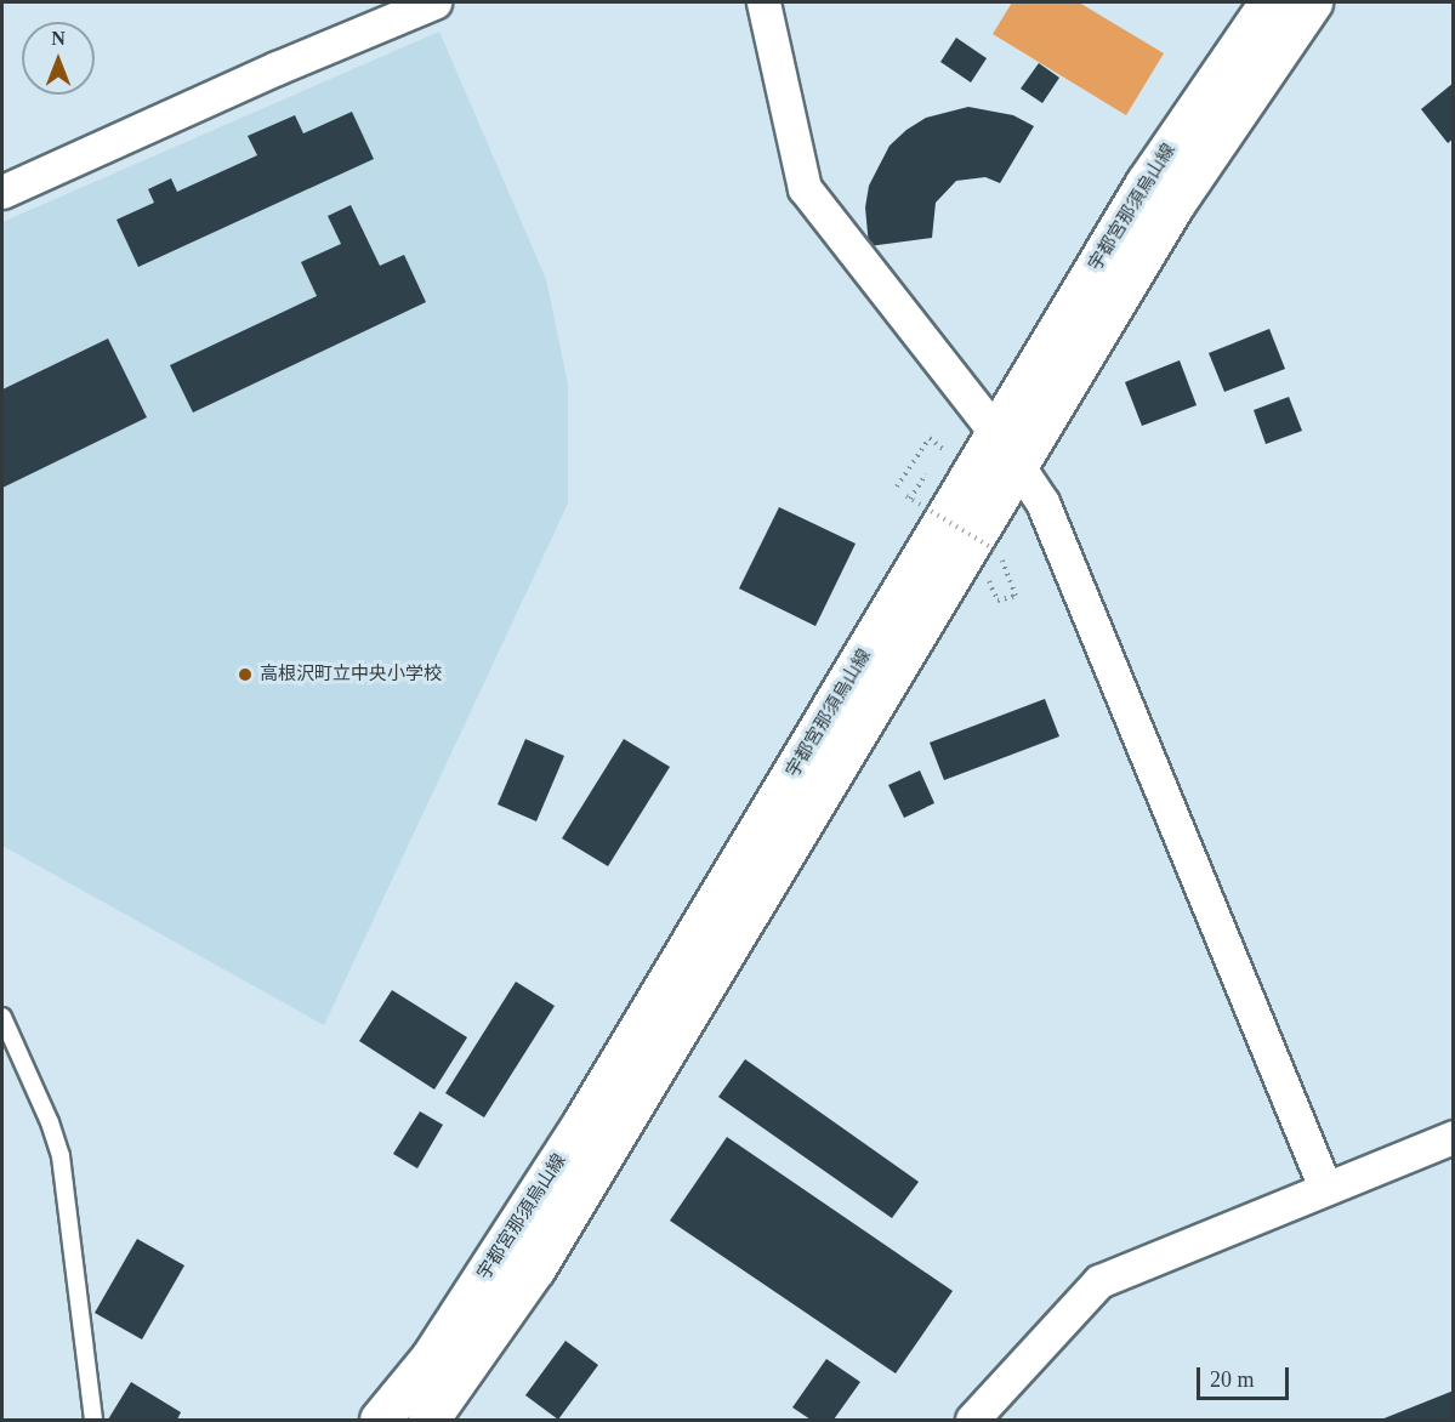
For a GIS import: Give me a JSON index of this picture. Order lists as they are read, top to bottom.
{
  "streets": {
    "main road": ["宇都宮那須烏山線"]
  },
  "places": ["高根沢町立中央小学校"],
  "scale_bar": "20 m",
  "north": "top"
}
